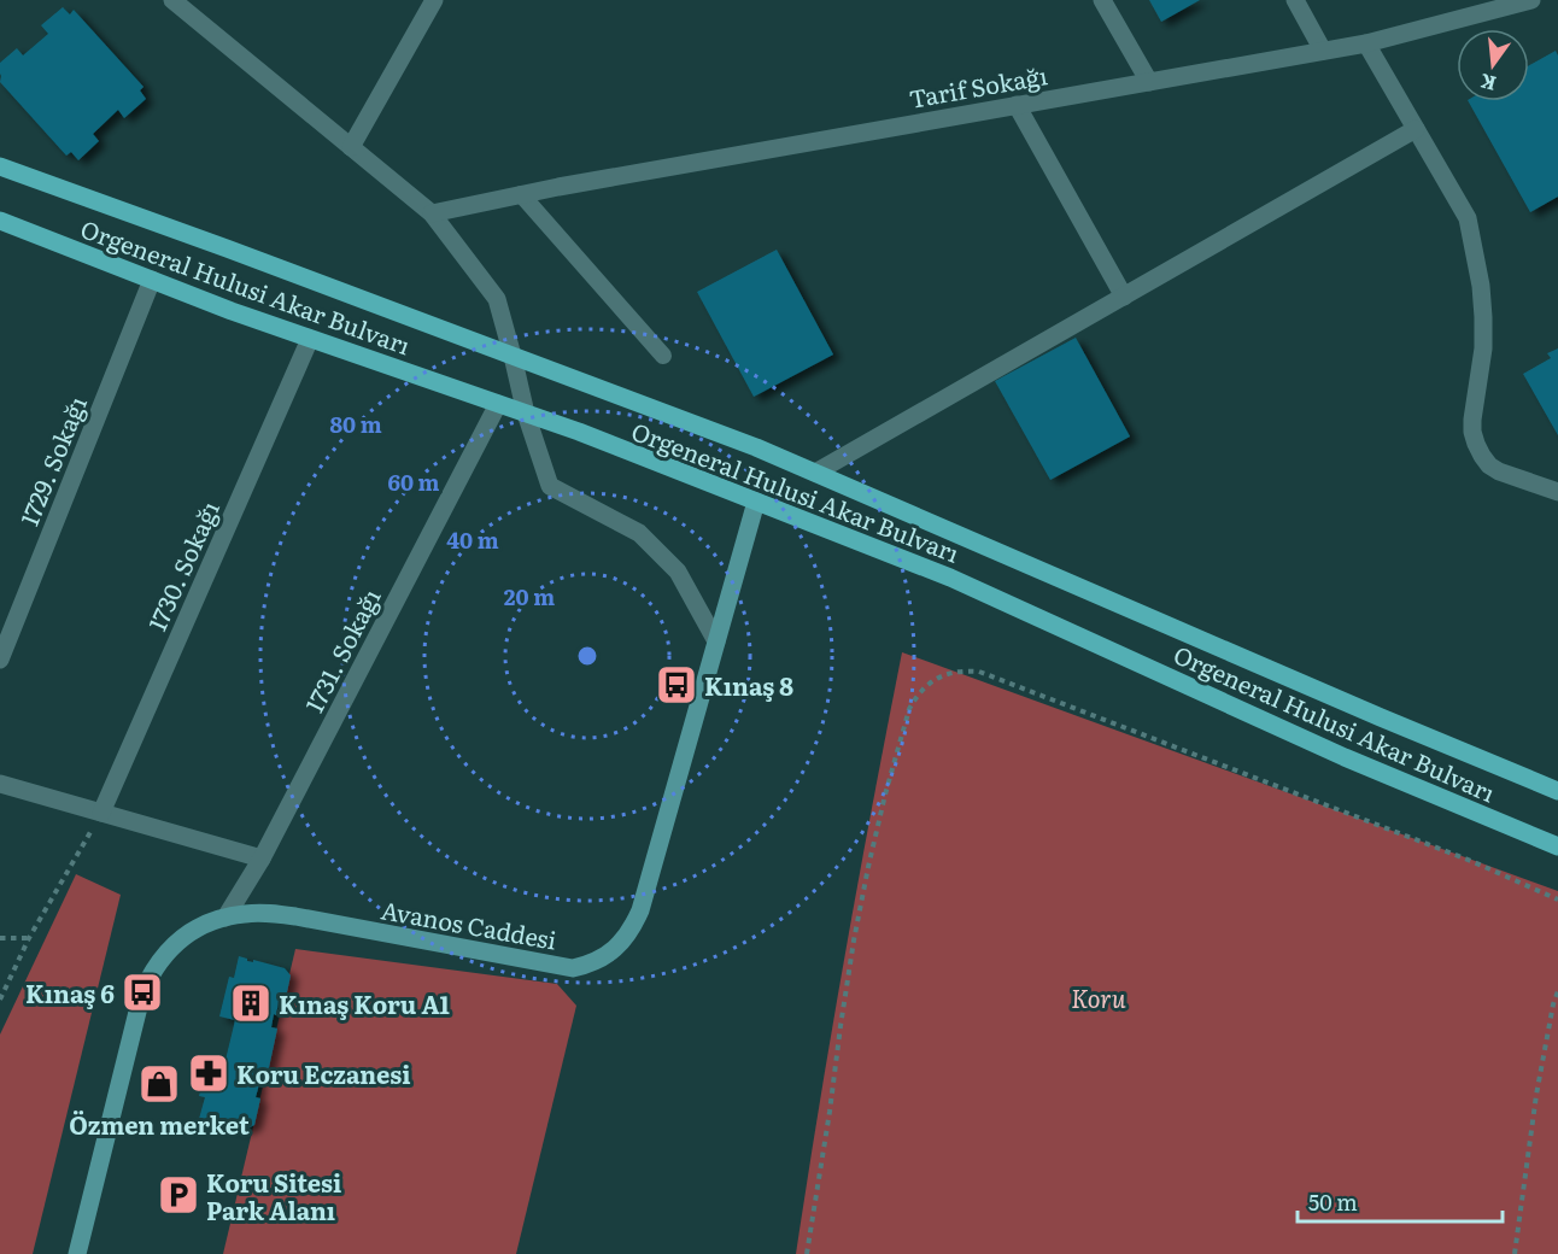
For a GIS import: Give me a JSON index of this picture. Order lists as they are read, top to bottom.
{
  "streets": {
    "main road": ["Orgeneral Hulusi Akar Bulvarı"],
    "street": [
      "Tarif Sokağı",
      "1729. Sokağı",
      "1730. Sokağı",
      "1731. Sokağı",
      "Avanos Caddesi"
    ]
  },
  "crossings": [
    ["Orgeneral Hulusi Akar Bulvarı", "1729. Sokağı"],
    ["Orgeneral Hulusi Akar Bulvarı", "1730. Sokağı"],
    ["Orgeneral Hulusi Akar Bulvarı", "1731. Sokağı"],
    ["Orgeneral Hulusi Akar Bulvarı", "Avanos Caddesi"],
    ["1731. Sokağı", "Avanos Caddesi"]
  ],
  "parks": ["Koru"],
  "places": {
    "bus stop": ["Kınaş 8", "Kınaş 6"],
    "building": ["Kınaş Koru A1"],
    "pharmacy": ["Koru Eczanesi"],
    "shop": ["Özmen merket"],
    "parking": ["Koru Sitesi Park Alanı"]
  },
  "scale_bar": "50 m",
  "north": "bottom",
  "rings": [
    "80 m",
    "60 m",
    "40 m",
    "20 m"
  ]
}
